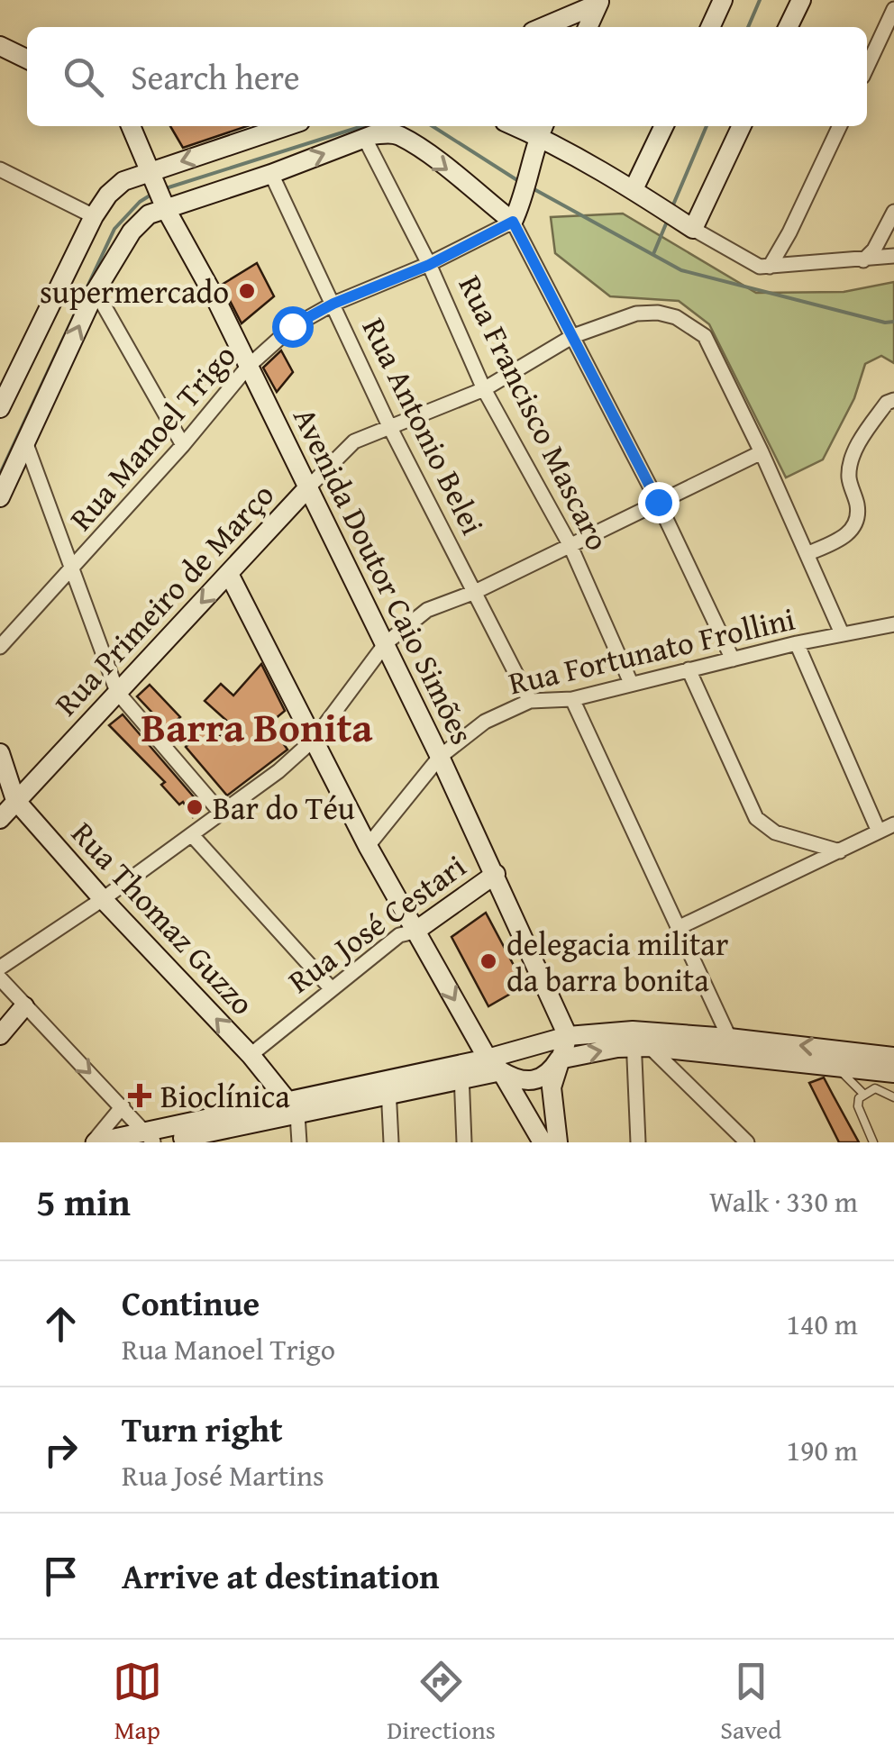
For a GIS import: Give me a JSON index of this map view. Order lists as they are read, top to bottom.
{
  "streets": {
    "street": [
      "Rua Francisco Mascaro",
      "Rua Antonio Belei",
      "Rua Manoel Trigo",
      "Avenida Doutor Caio Simões",
      "Rua Primeiro de Março",
      "Rua Fortunato Frollini",
      "Rua Thomaz Guzzo",
      "Rua José Cestari"
    ]
  },
  "crossings": [
    ["Rua Francisco Mascaro", "Rua Manoel Trigo"],
    ["Rua Francisco Mascaro", "Rua Primeiro de Março"],
    ["Rua Francisco Mascaro", "Rua Fortunato Frollini"],
    ["Rua Antonio Belei", "Rua Manoel Trigo"],
    ["Rua Antonio Belei", "Rua Primeiro de Março"],
    ["Rua Antonio Belei", "Rua Fortunato Frollini"],
    ["Rua Manoel Trigo", "Avenida Doutor Caio Simões"],
    ["Avenida Doutor Caio Simões", "Rua Primeiro de Março"],
    ["Avenida Doutor Caio Simões", "Rua Fortunato Frollini"],
    ["Avenida Doutor Caio Simões", "Rua José Cestari"],
    ["Rua Primeiro de Março", "Rua Thomaz Guzzo"],
    ["Rua Thomaz Guzzo", "Rua José Cestari"]
  ],
  "districts": ["Barra Bonita"],
  "places": {
    "other": ["supermercado", "Bar do Téu", "delegacia militar da barra bonita"],
    "health": ["Bioclínica"]
  },
  "page": {
    "search": "Search here",
    "heading": ["5 min", "Walk · 330 m"],
    "list": [
      ["Continue", "Rua Manoel Trigo", "140 m"],
      ["Turn right", "Rua José Martins", "190 m"],
      "Arrive at destination"
    ],
    "nav": ["Map", "Directions", "Saved"]
  }
}
